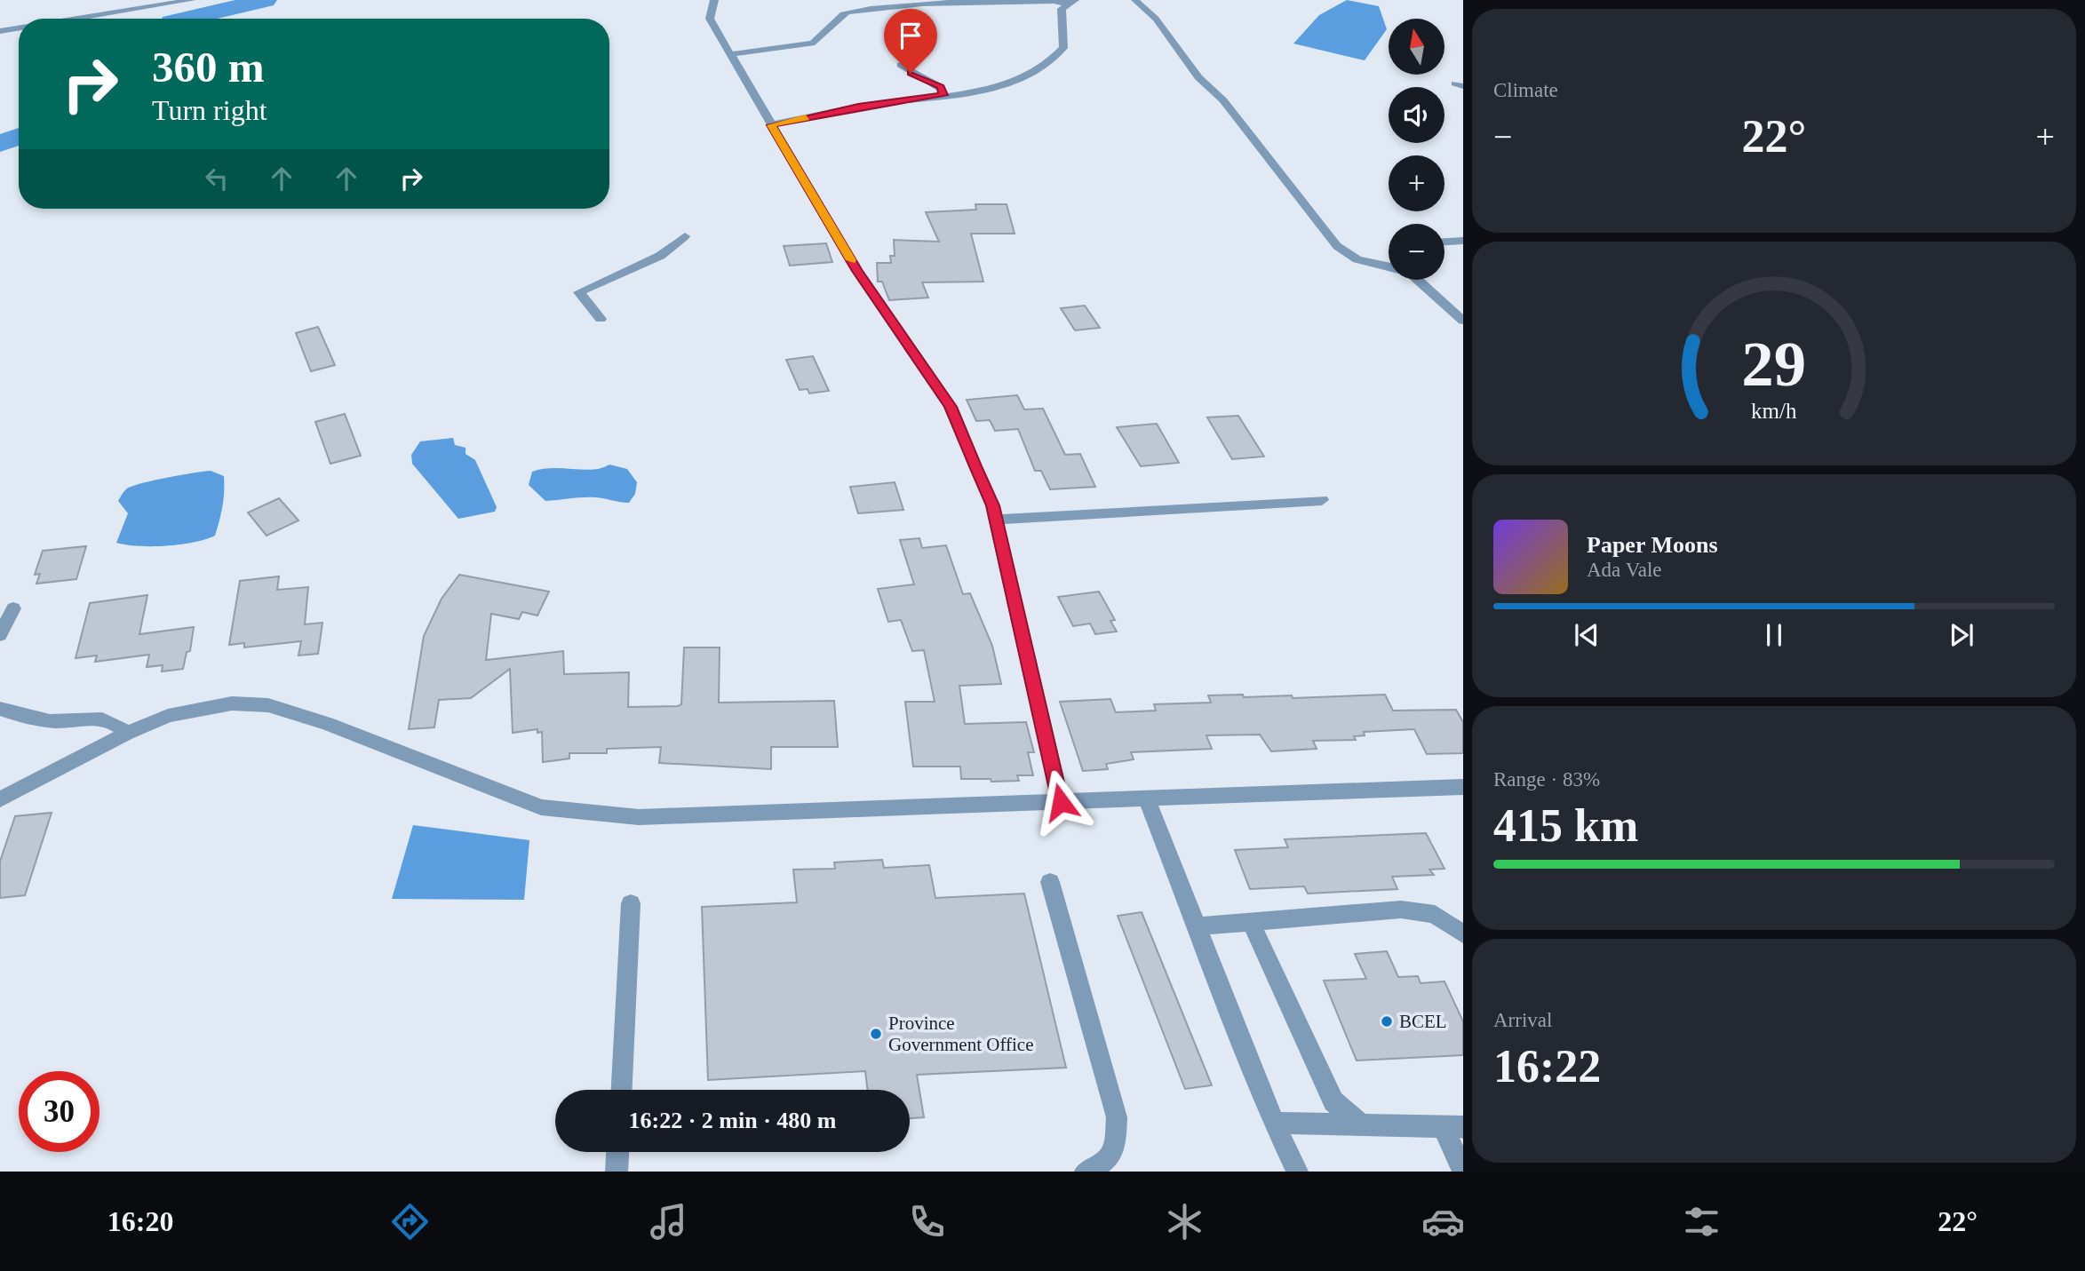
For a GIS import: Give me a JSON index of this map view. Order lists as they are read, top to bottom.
{
  "places": ["BCEL", "Province Government Office"],
  "north": "top",
  "page": {
    "tile": [
      "Climate",
      ["Range · 83%", "415 km"],
      ["Arrival", "16:22"]
    ],
    "map_buttons": ["+", "−"],
    "turn": ["360 m", "Turn right"],
    "heat": ["−", "22°", "+"],
    "song": ["Paper Moons", "Ada Vale"],
    "limit": "30",
    "trip": "16:22 · 2 min · 480 m",
    "tabs": ["16:20", "22°"],
    "gauge": ["29", "km/h"]
  }
}
